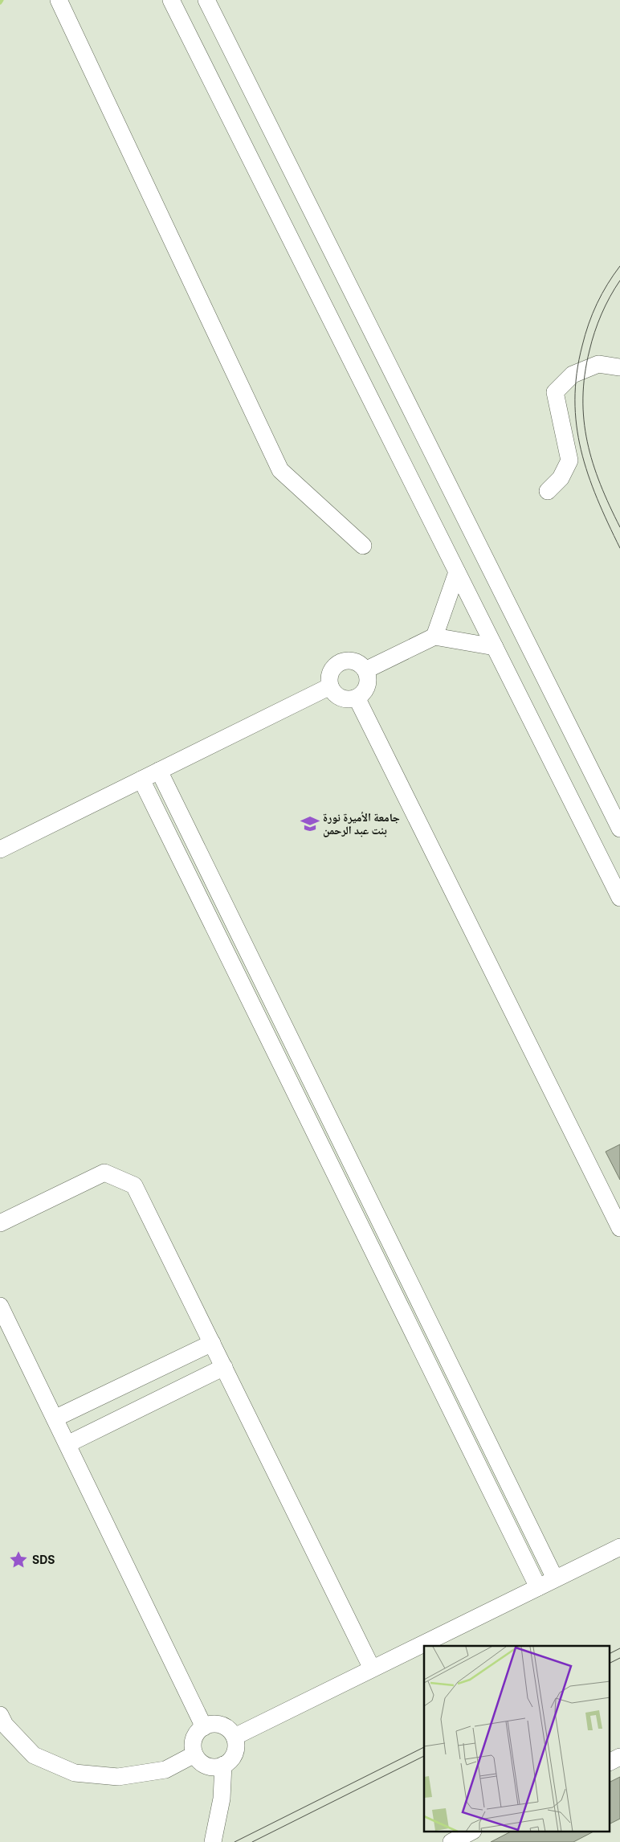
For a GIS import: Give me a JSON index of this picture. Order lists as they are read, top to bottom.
{
  "places": {
    "school or university": ["جامعة الأميرة نورة بنت عبد الرحمن"],
    "place": ["SDS"]
  }
}
